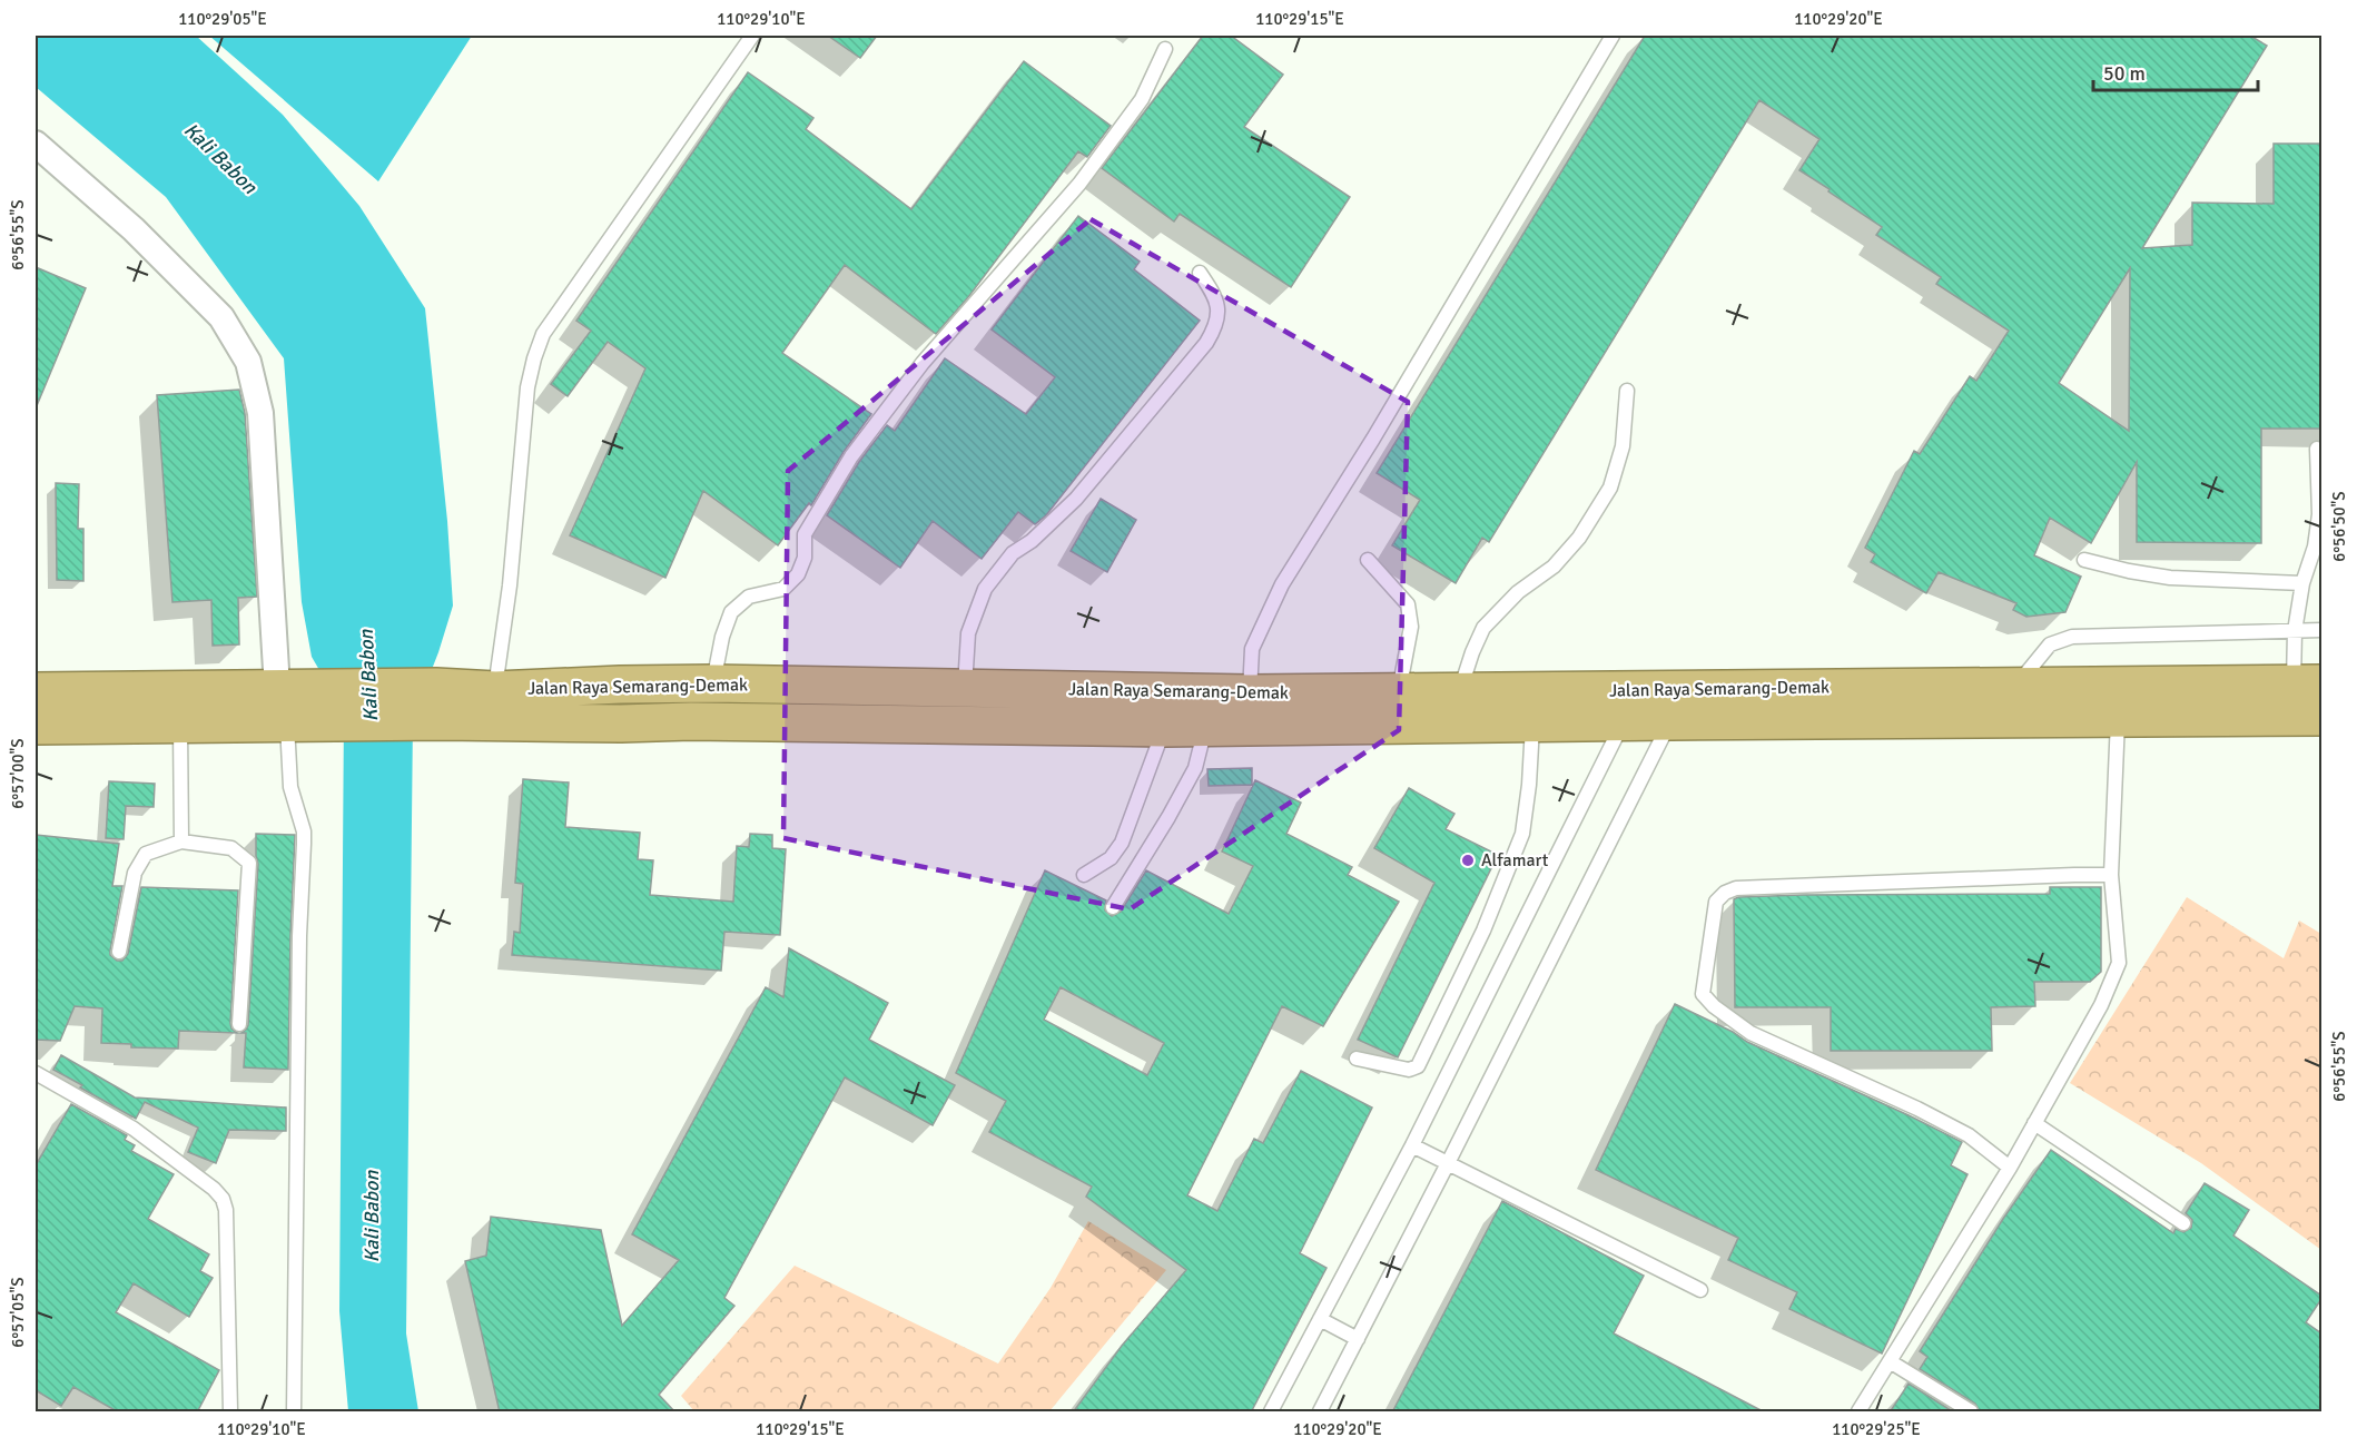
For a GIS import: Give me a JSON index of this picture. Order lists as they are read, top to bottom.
{
  "streets": {
    "highway": ["Jalan Raya Semarang-Demak"]
  },
  "water": ["Kali Babon"],
  "places": ["Alfamart"],
  "scale_bar": "50 m",
  "coordinates": [
    "110°29'05\"E",
    "110°29'10\"E",
    "110°29'15\"E",
    "110°29'20\"E",
    "6°56'55\"S",
    "6°56'50\"S",
    "6°57'00\"S",
    "6°57'05\"S",
    "110°29'25\"E"
  ]
}
